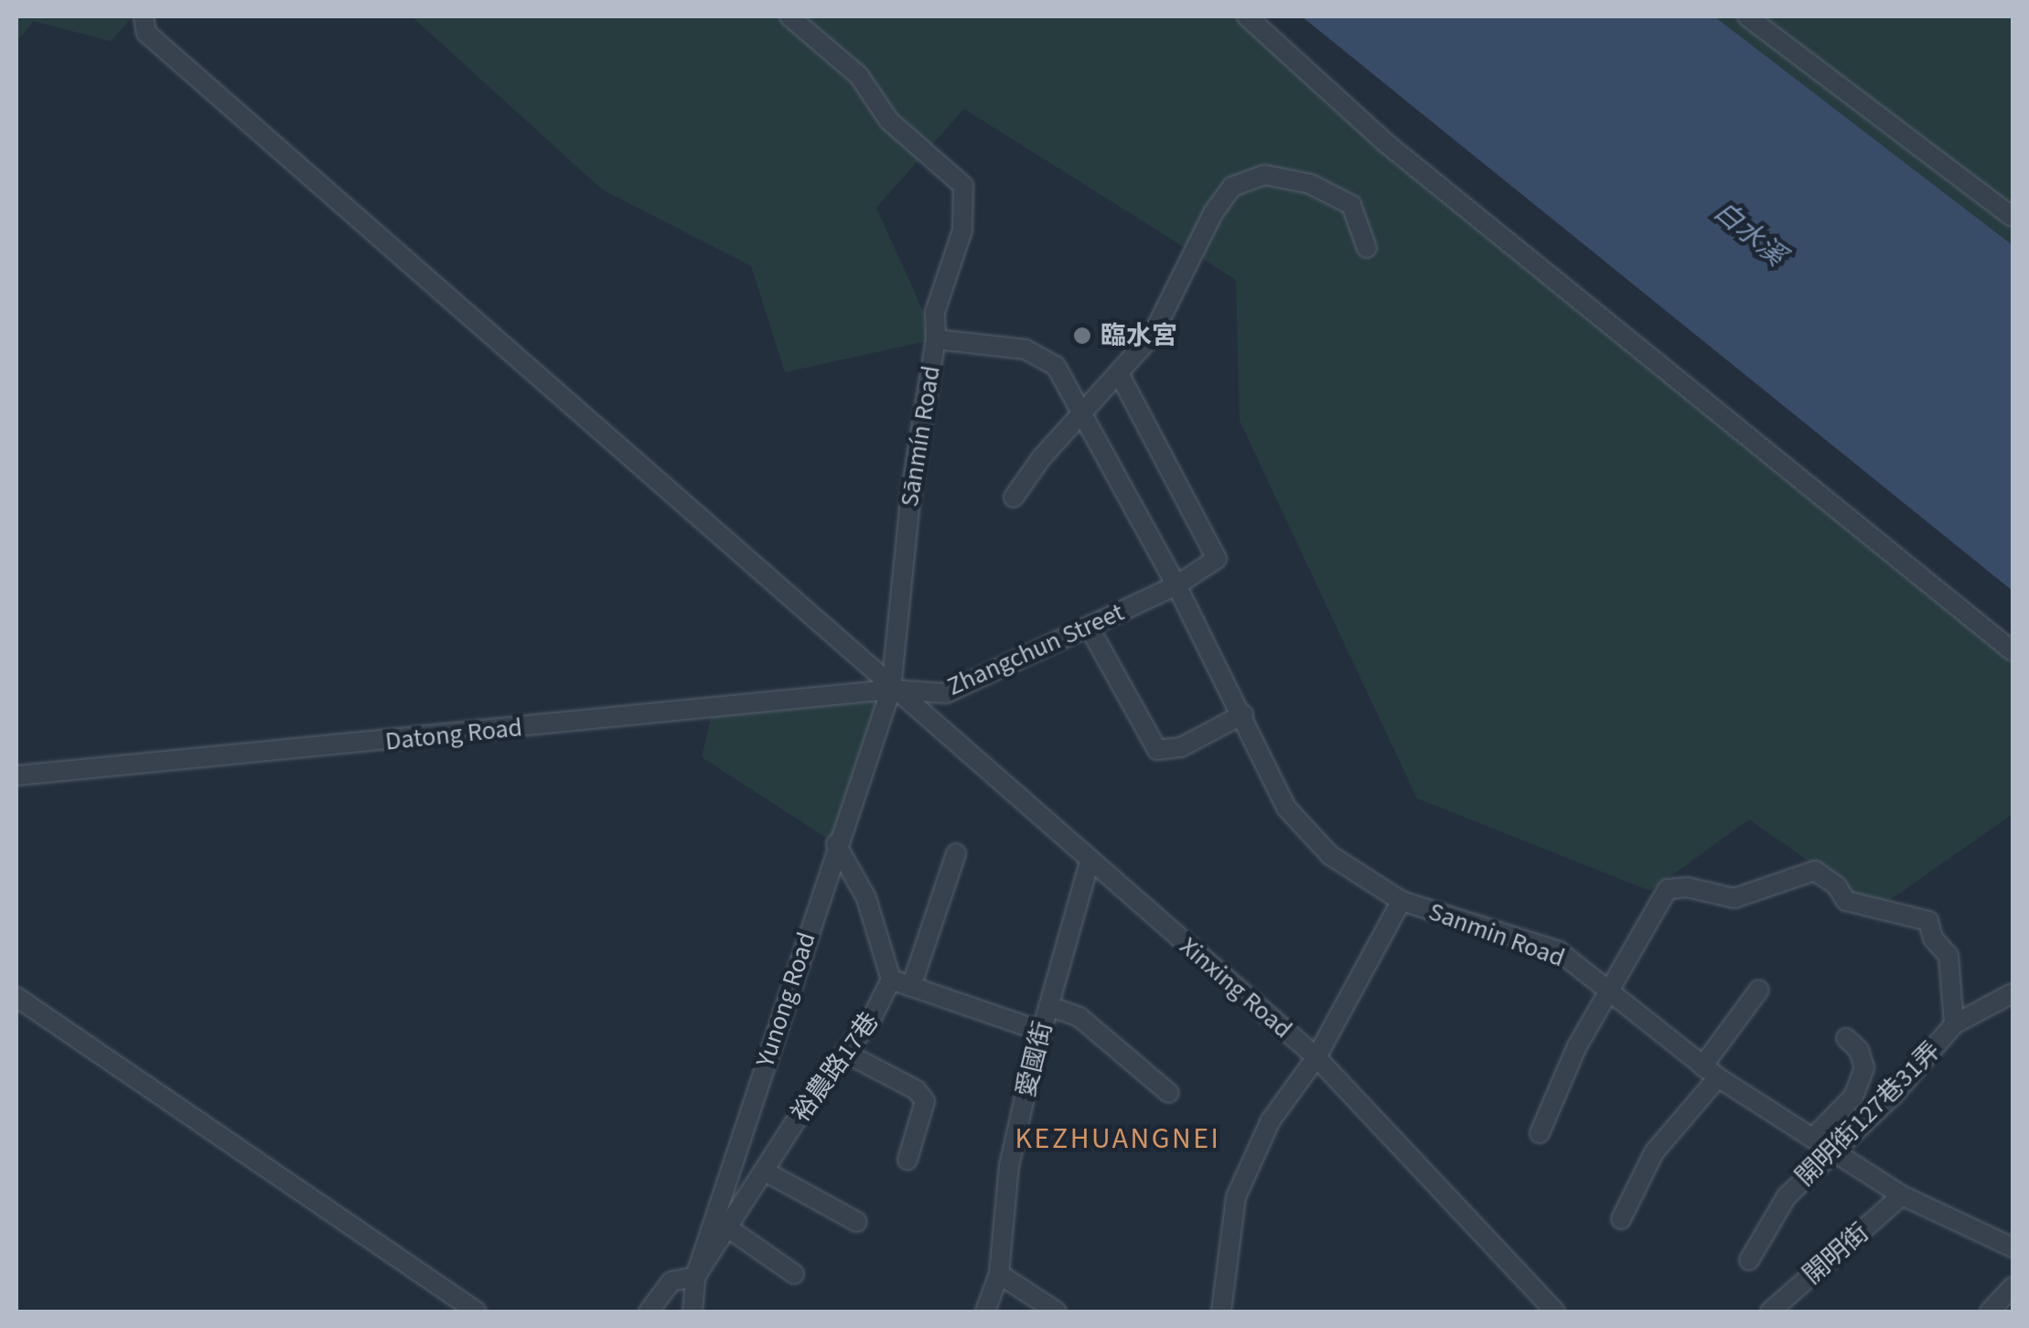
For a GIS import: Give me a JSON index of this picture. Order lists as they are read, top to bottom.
{
  "streets": {
    "street": [
      "Sānmín Road",
      "Zhangchun Street",
      "Datong Road",
      "Sanmin Road",
      "Xinxing Road",
      "Yunong Road",
      "愛國街",
      "裕農路17巷",
      "開明街127巷31弄",
      "開明街"
    ]
  },
  "crossings": [
    ["Sānmín Road", "Zhangchun Street"],
    ["Sānmín Road", "Datong Road"],
    ["Sānmín Road", "Sanmin Road"],
    ["Sānmín Road", "Xinxing Road"],
    ["Sānmín Road", "Yunong Road"],
    ["Zhangchun Street", "Datong Road"],
    ["Zhangchun Street", "Sanmin Road"],
    ["Zhangchun Street", "Xinxing Road"],
    ["Zhangchun Street", "Yunong Road"],
    ["Datong Road", "Xinxing Road"],
    ["Datong Road", "Yunong Road"],
    ["Sanmin Road", "開明街127巷31弄"],
    ["Sanmin Road", "開明街"],
    ["Xinxing Road", "Yunong Road"],
    ["Xinxing Road", "愛國街"],
    ["Yunong Road", "裕農路17巷"]
  ],
  "districts": ["KEZHUANGNEI"],
  "water": ["白水溪"],
  "places": ["臨水宮"]
}
